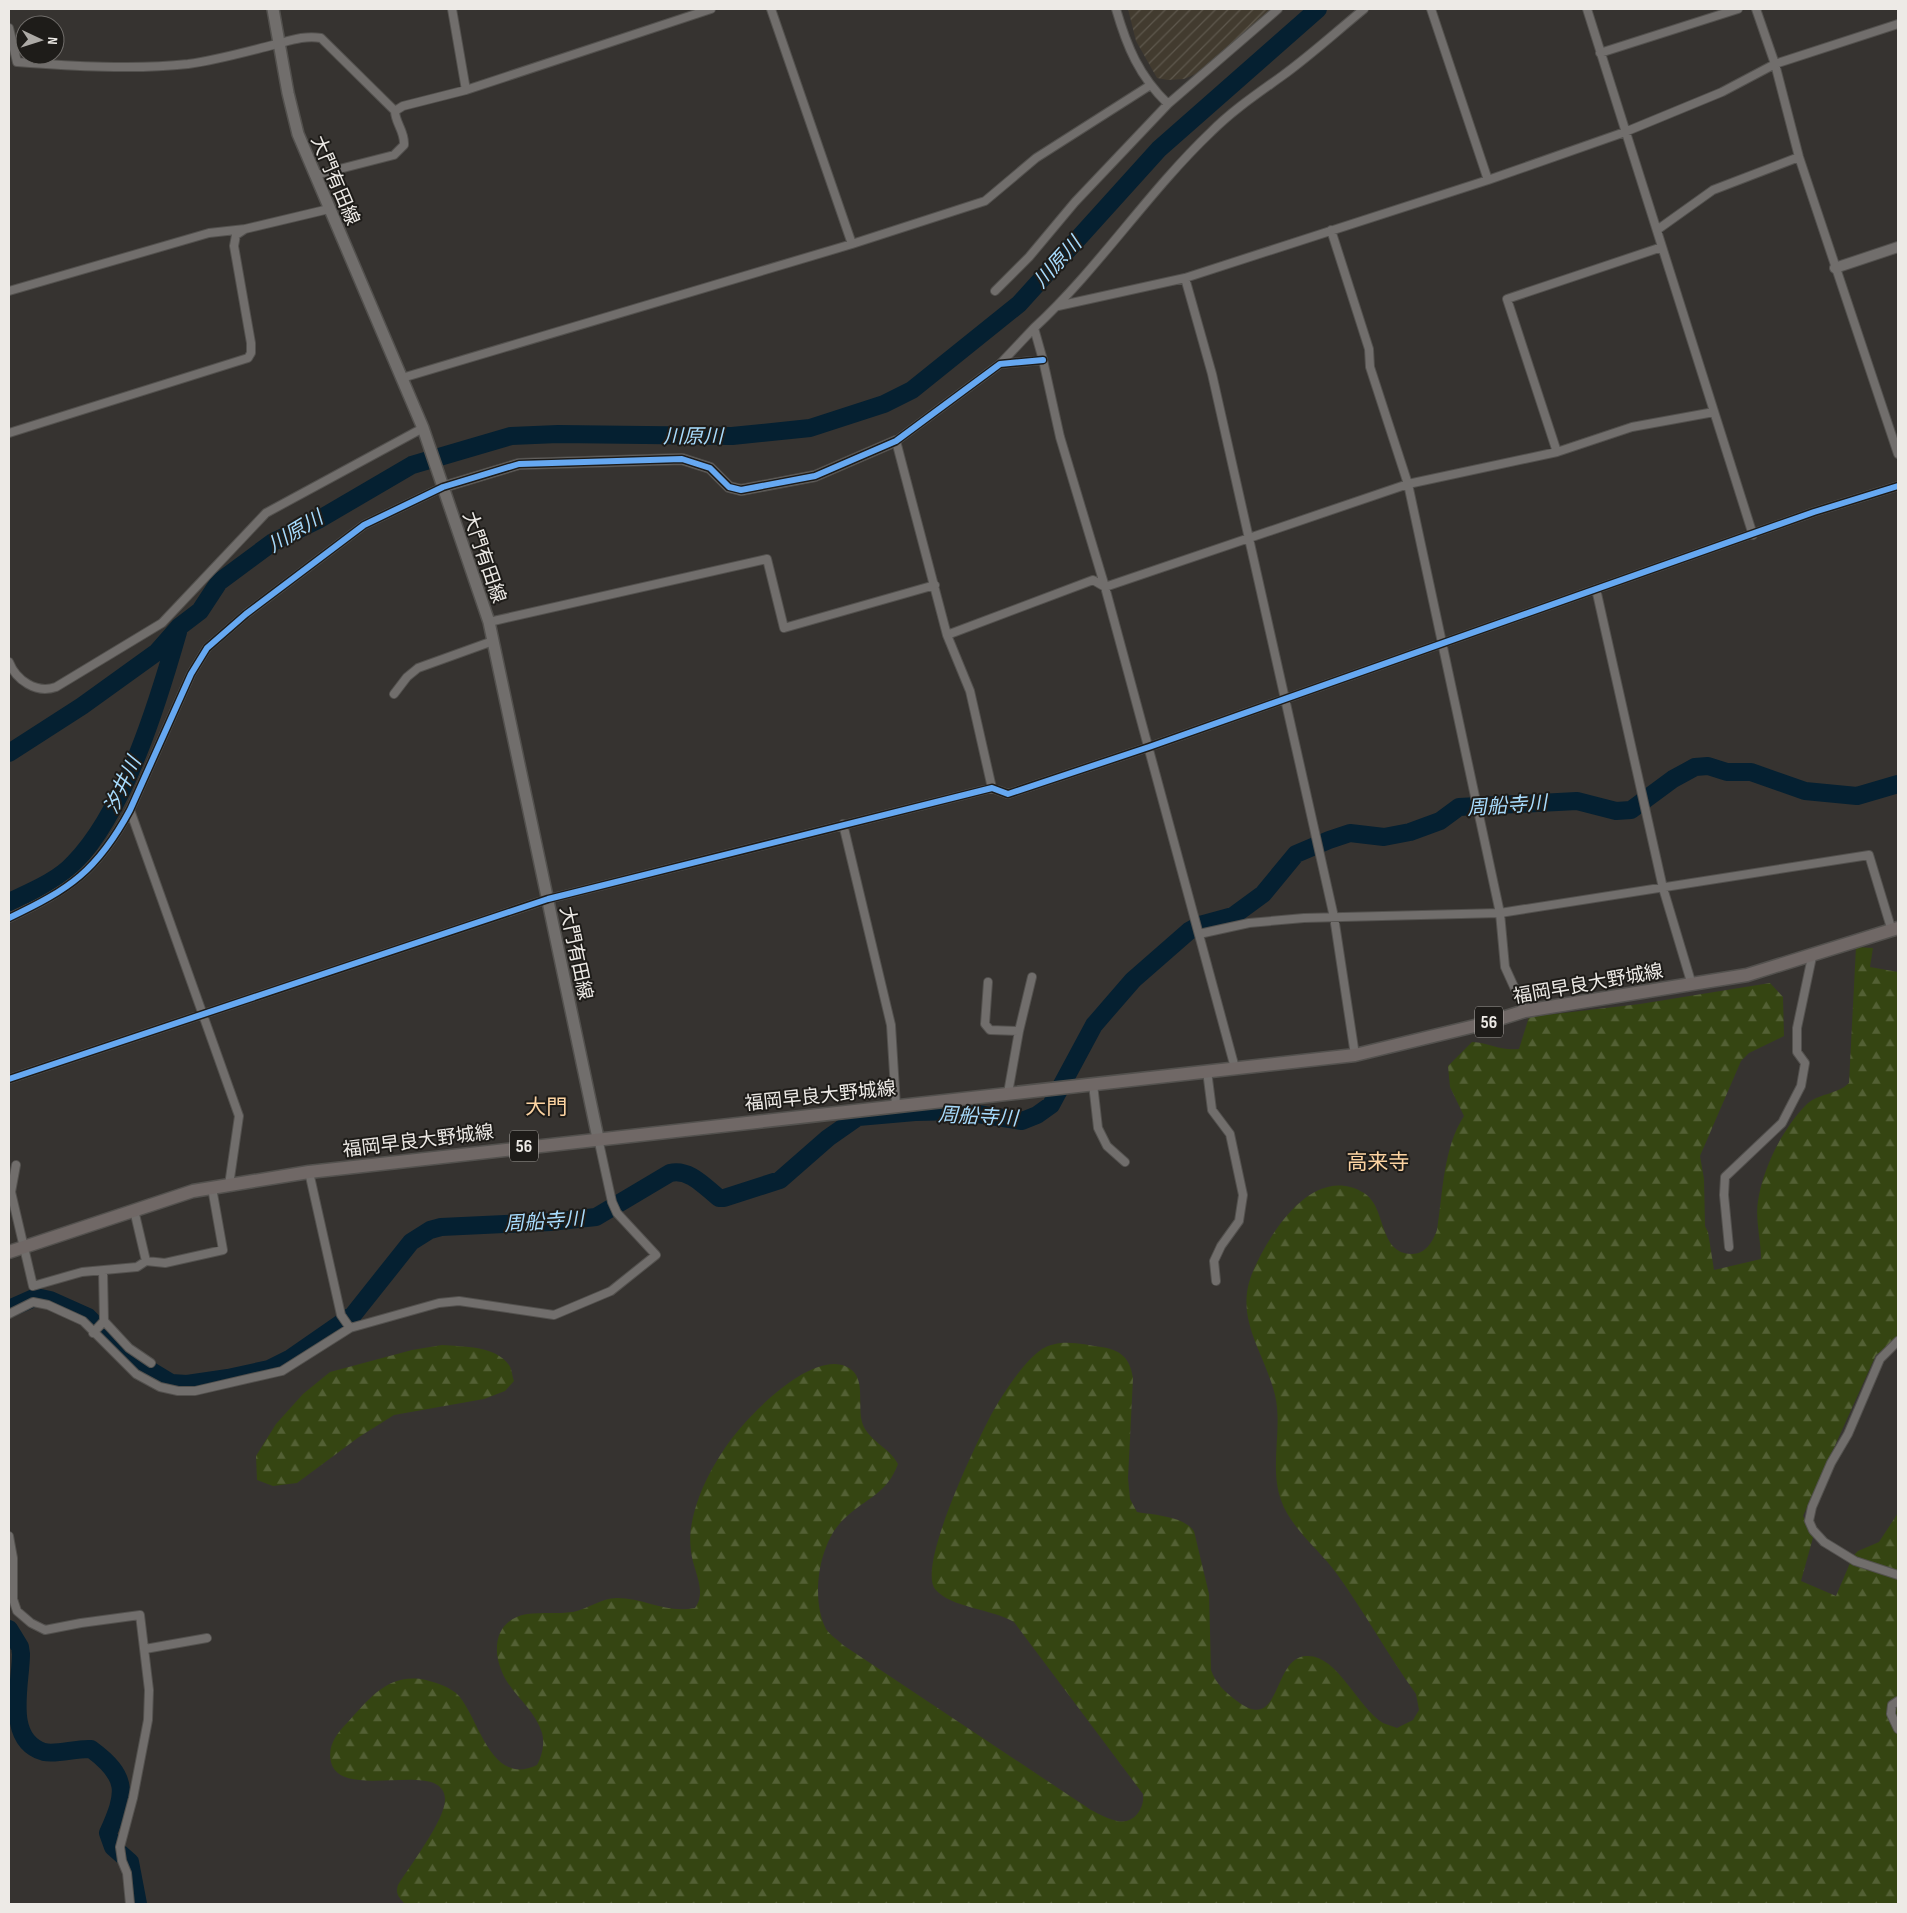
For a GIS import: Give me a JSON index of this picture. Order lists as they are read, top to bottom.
{
  "streets": {
    "main road": ["大門有田線", "福岡早良大野城線", "56"]
  },
  "crossings": [
    ["大門有田線", "福岡早良大野城線"]
  ],
  "districts": ["大門", "高来寺"],
  "water": ["川原川", "汐井川", "周船寺川"],
  "north": "right"
}
